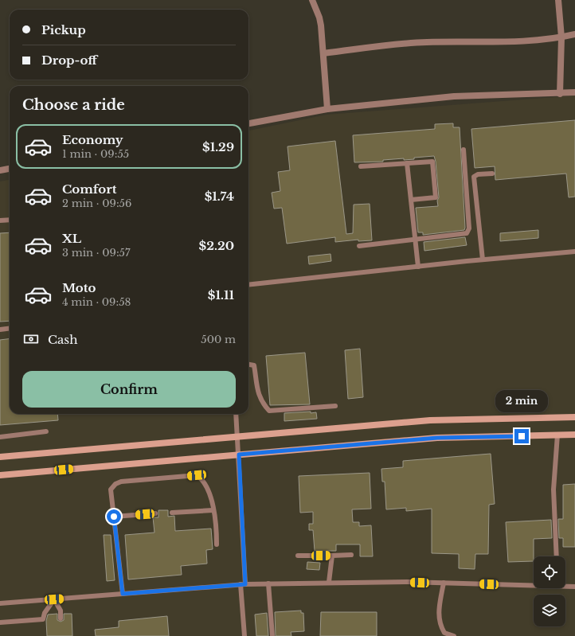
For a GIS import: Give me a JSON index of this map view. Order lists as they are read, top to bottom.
{
  "page": {
    "banner": ["Pickup", "Drop-off"],
    "heading": "Choose a ride",
    "list": [
      {
        "name": "Economy",
        "note": "1 min · 09:55",
        "value": "$1.29"
      },
      {
        "name": "Comfort",
        "note": "2 min · 09:56",
        "value": "$1.74"
      },
      {
        "name": "XL",
        "note": "3 min · 09:57",
        "value": "$2.20"
      },
      {
        "name": "Moto",
        "note": "4 min · 09:58",
        "value": "$1.11"
      }
    ],
    "pay": ["Cash", "500 m"],
    "buttons": "Confirm",
    "bubble": "2 min"
  }
}
